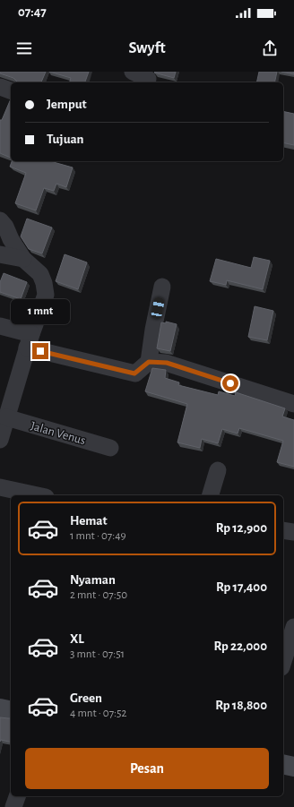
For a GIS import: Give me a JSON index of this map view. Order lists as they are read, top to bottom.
{
  "streets": {
    "street": ["Jalan Venus"]
  },
  "page": {
    "status": "07:47",
    "header": "Swyft",
    "banner": ["Jemput", "Tujuan"],
    "bubble": "1 mnt",
    "list": [
      {
        "name": "Hemat",
        "note": "1 mnt · 07:49",
        "value": "Rp 12,900"
      },
      {
        "name": "Nyaman",
        "note": "2 mnt · 07:50",
        "value": "Rp 17,400"
      },
      {
        "name": "XL",
        "note": "3 mnt · 07:51",
        "value": "Rp 22,000"
      },
      {
        "name": "Green",
        "note": "4 mnt · 07:52",
        "value": "Rp 18,800"
      }
    ],
    "buttons": "Pesan"
  }
}
